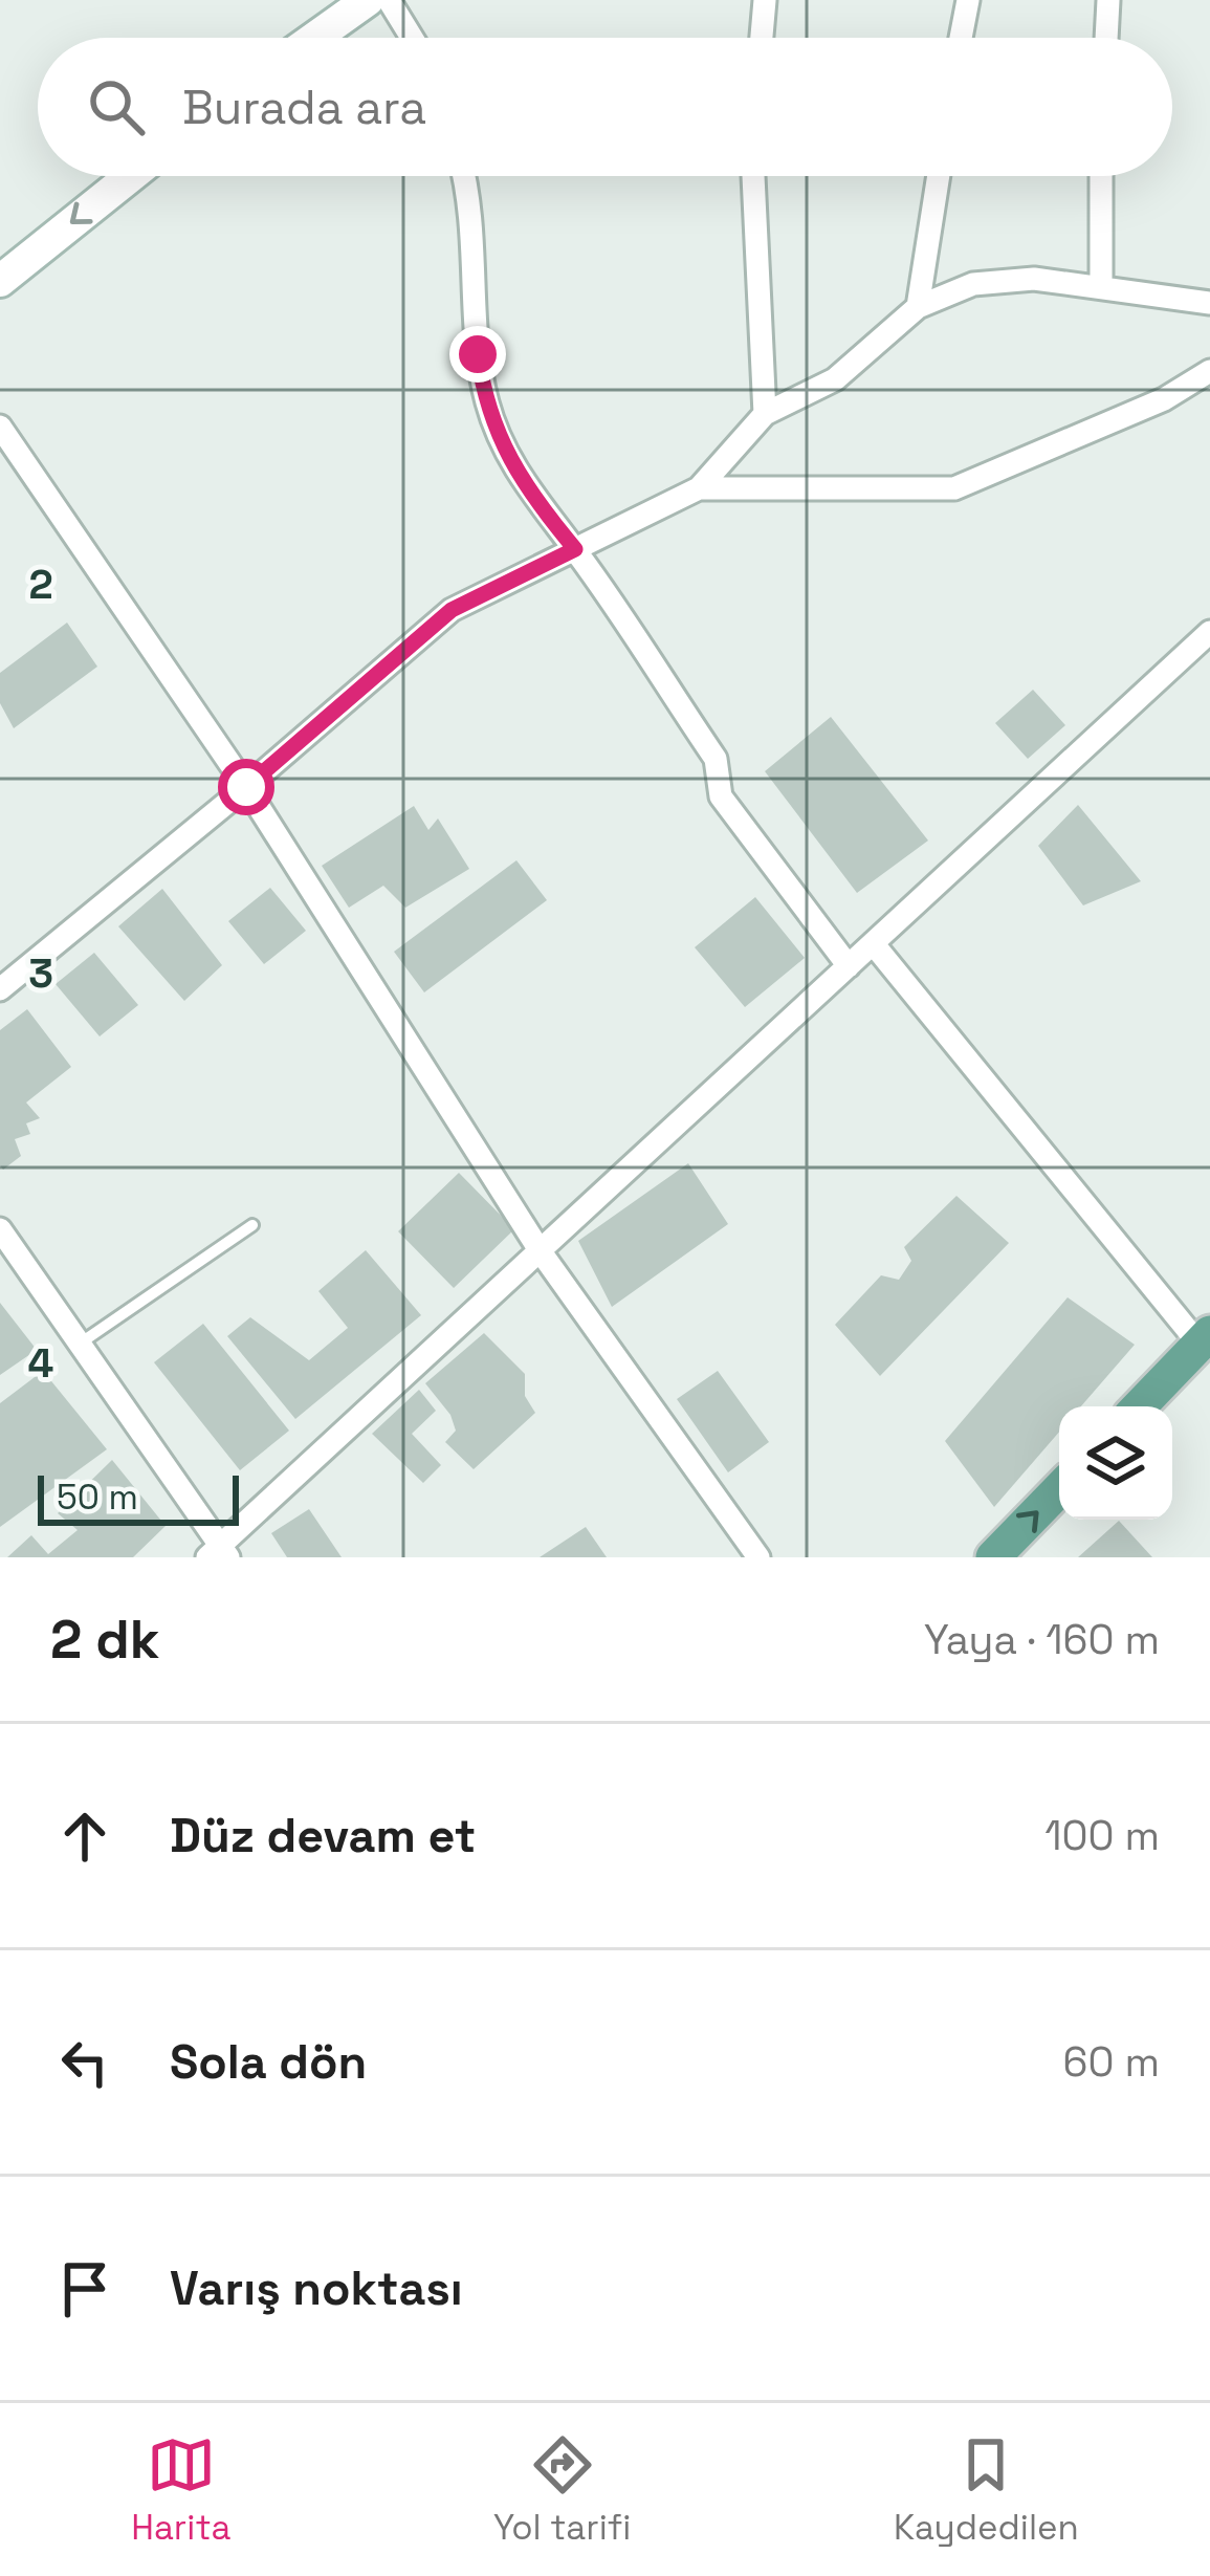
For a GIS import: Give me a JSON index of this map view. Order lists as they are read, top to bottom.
{
  "scale_bar": "50 m",
  "page": {
    "search": "Burada ara",
    "scale": "50 m",
    "heading": ["2 dk", "Yaya · 160 m"],
    "list": [
      ["Düz devam et", "100 m"],
      ["Sola dön", "60 m"],
      "Varış noktası"
    ],
    "nav": ["Harita", "Yol tarifi", "Kaydedilen"]
  },
  "grid": {
    "rows": ["2", "3", "4"]
  }
}
